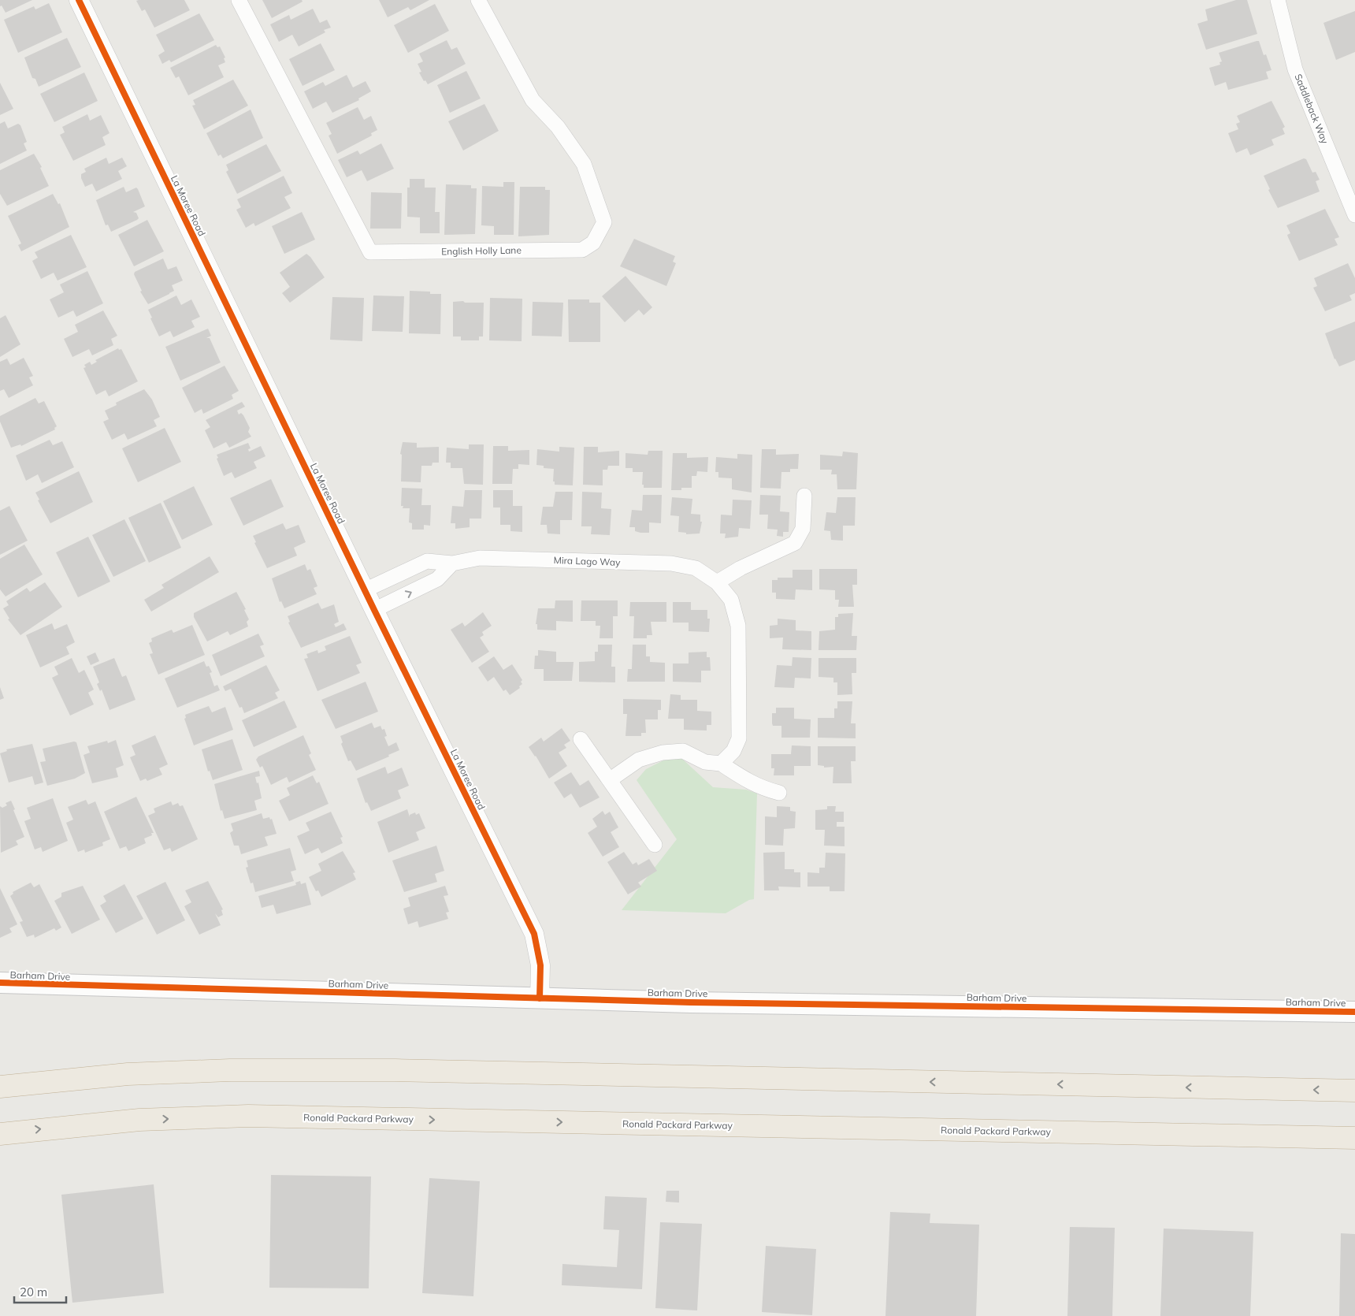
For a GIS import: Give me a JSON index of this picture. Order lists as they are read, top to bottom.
{
  "streets": {
    "highway": ["Ronald Packard Parkway"],
    "main road": ["Barham Drive"],
    "street": [
      "Saddleback Way",
      "La Moree Road",
      "English Holly Lane",
      "Mira Lago Way"
    ]
  },
  "crossings": [
    ["La Moree Road", "Mira Lago Way"],
    ["La Moree Road", "Barham Drive"]
  ],
  "scale_bar": "20 m"
}
